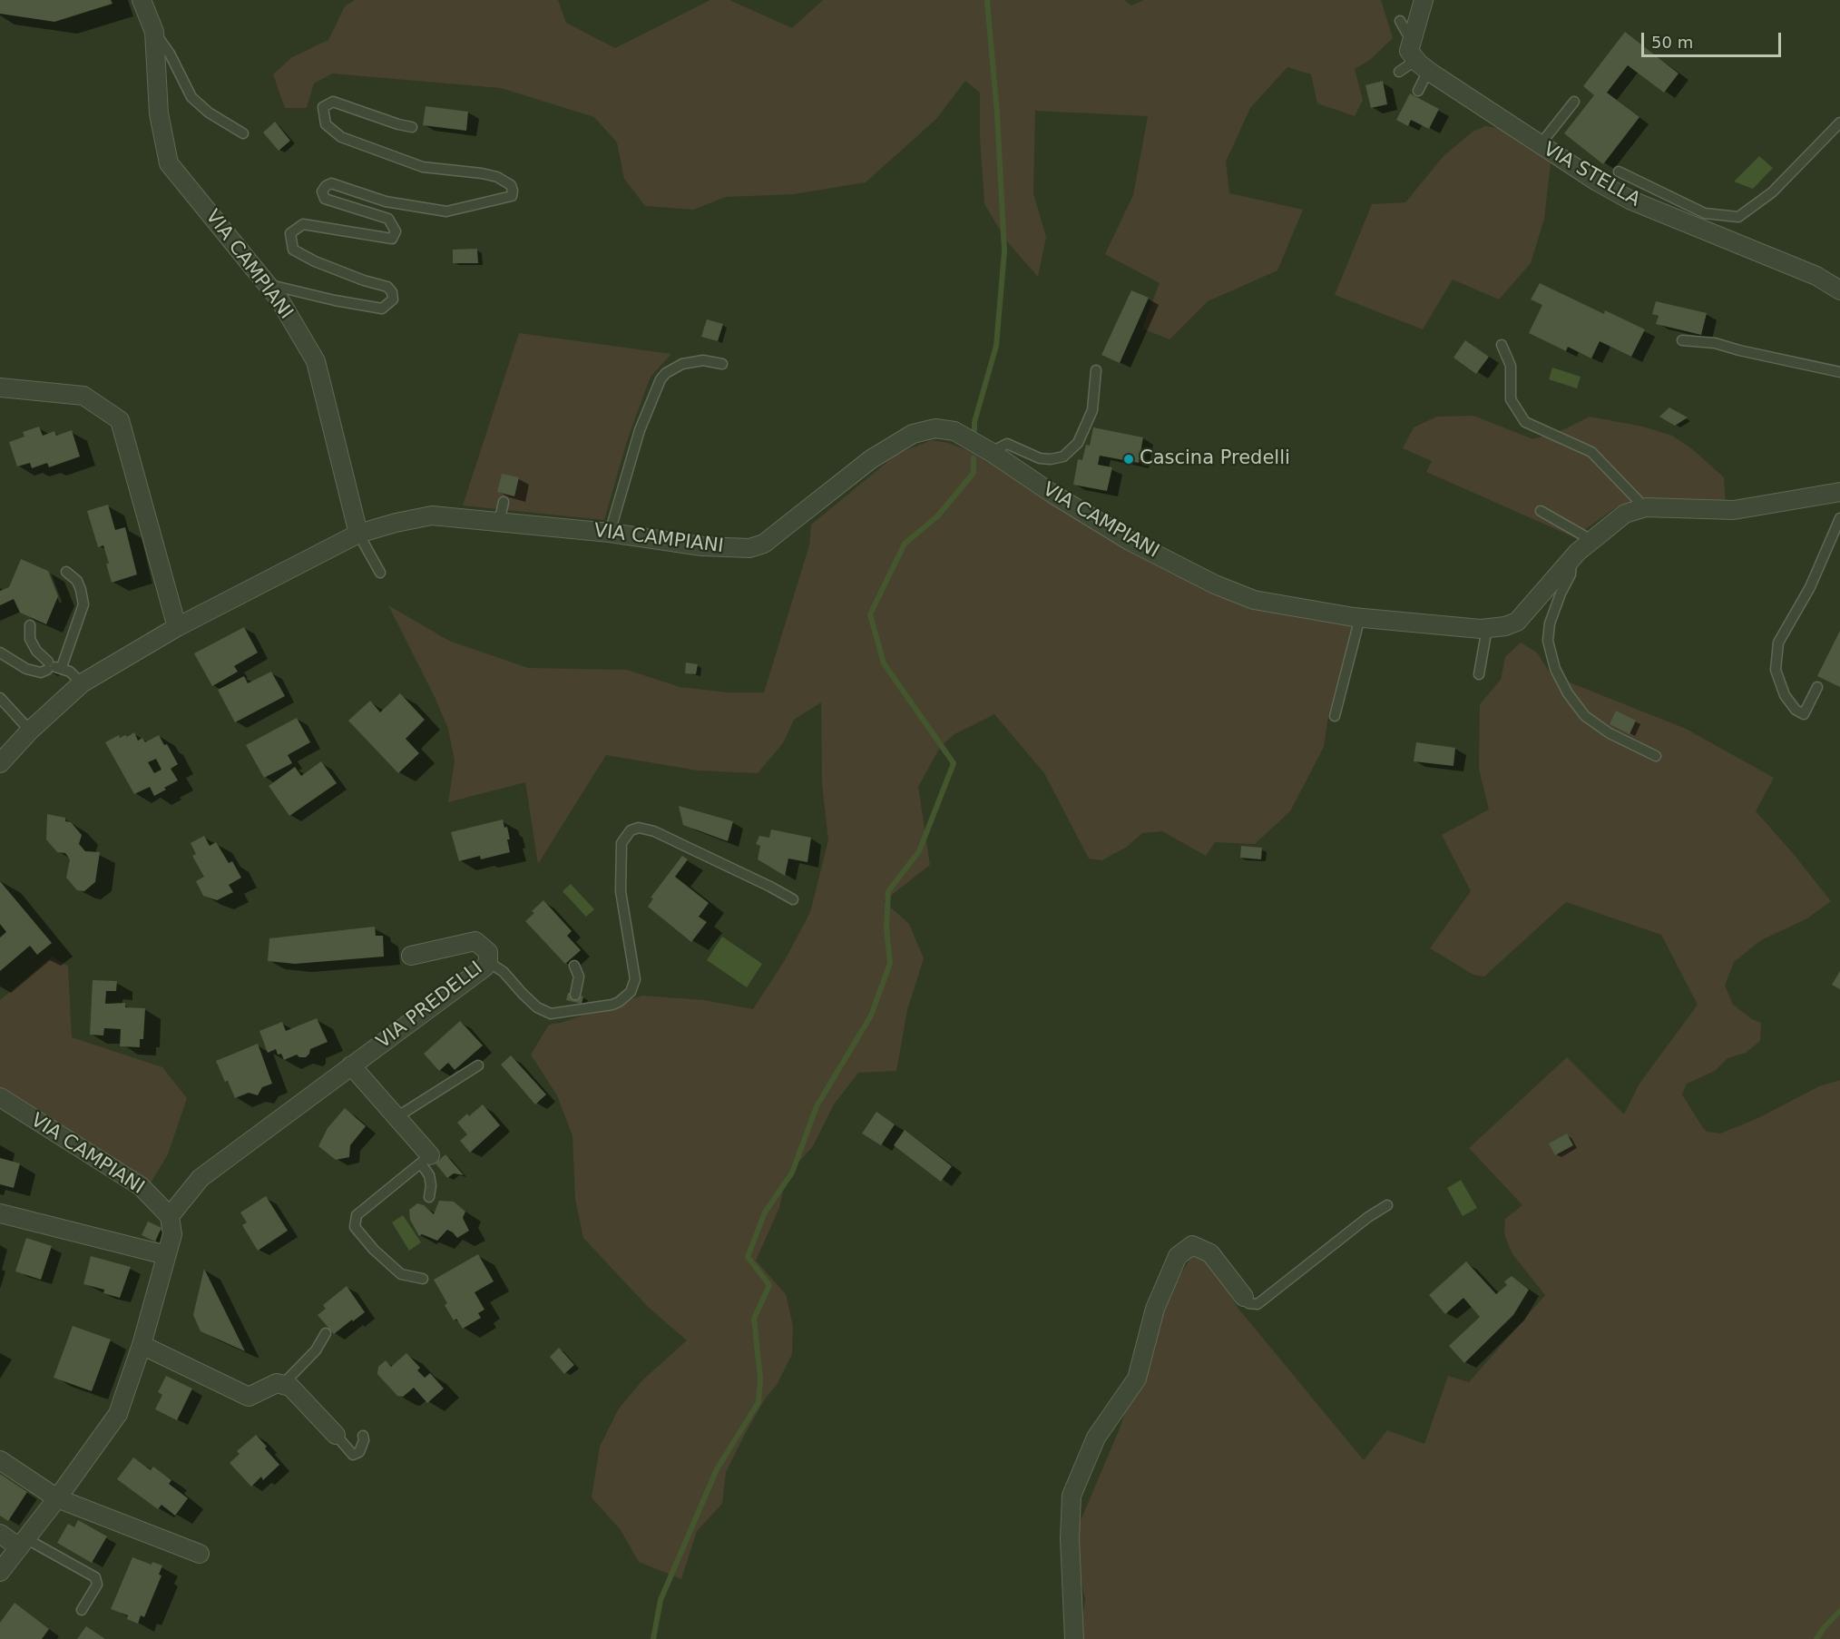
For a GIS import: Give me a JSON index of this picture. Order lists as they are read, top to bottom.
{
  "streets": {
    "street": ["VIA STELLA", "VIA CAMPIANI", "VIA PREDELLI"]
  },
  "crossings": [
    ["VIA CAMPIANI", "VIA PREDELLI"]
  ],
  "places": ["Cascina Predelli"],
  "scale_bar": "50 m"
}
